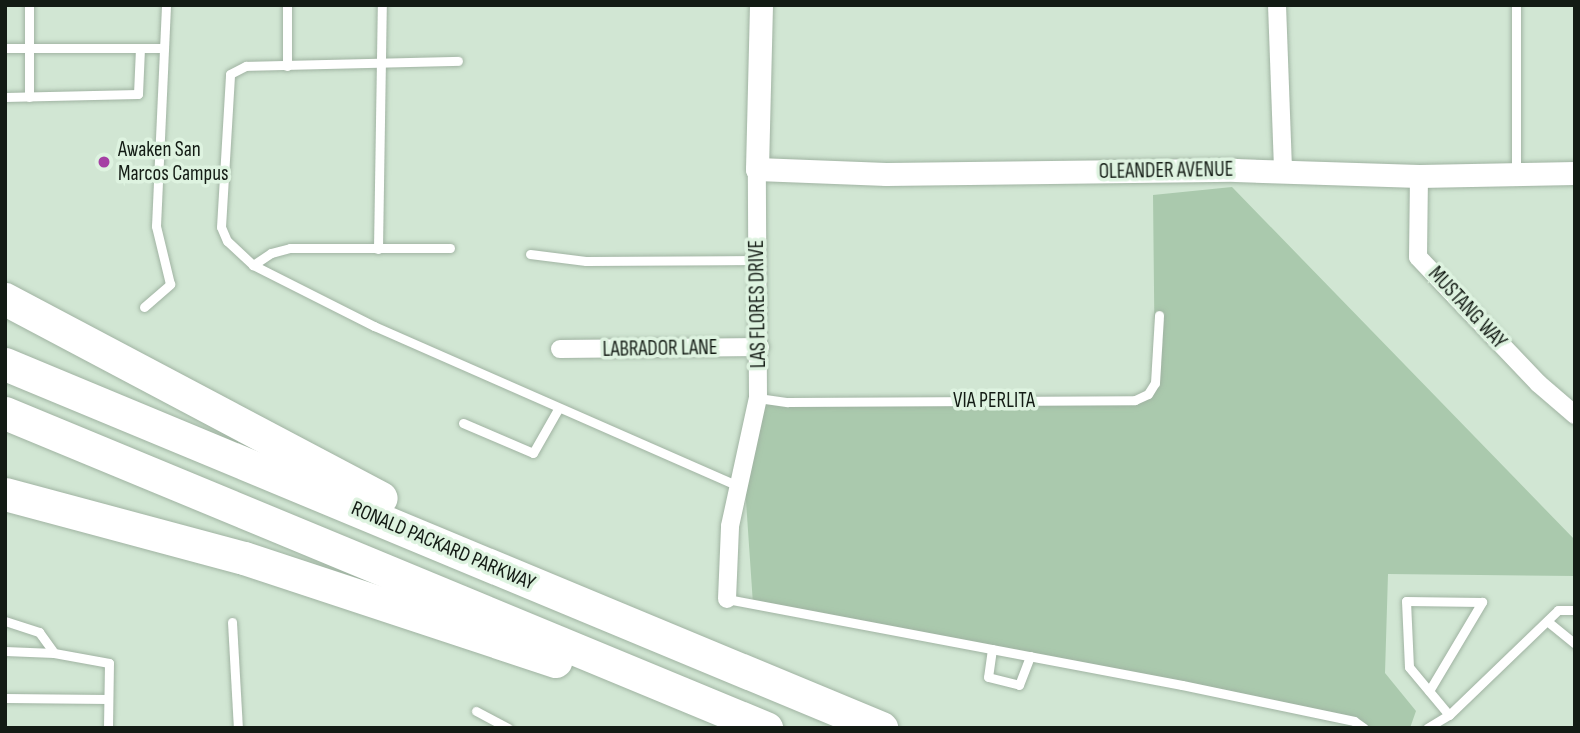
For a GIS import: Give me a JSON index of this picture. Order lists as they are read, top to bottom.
{
  "streets": {
    "highway": ["RONALD PACKARD PARKWAY"],
    "street": [
      "OLEANDER AVENUE",
      "LAS FLORES DRIVE",
      "MUSTANG WAY",
      "LABRADOR LANE"
    ],
    "lane": ["VIA PERLITA"]
  },
  "crossings": [
    ["OLEANDER AVENUE", "LAS FLORES DRIVE"],
    ["OLEANDER AVENUE", "MUSTANG WAY"],
    ["LAS FLORES DRIVE", "LABRADOR LANE"],
    ["LAS FLORES DRIVE", "VIA PERLITA"]
  ],
  "places": ["Awaken San Marcos Campus"]
}
